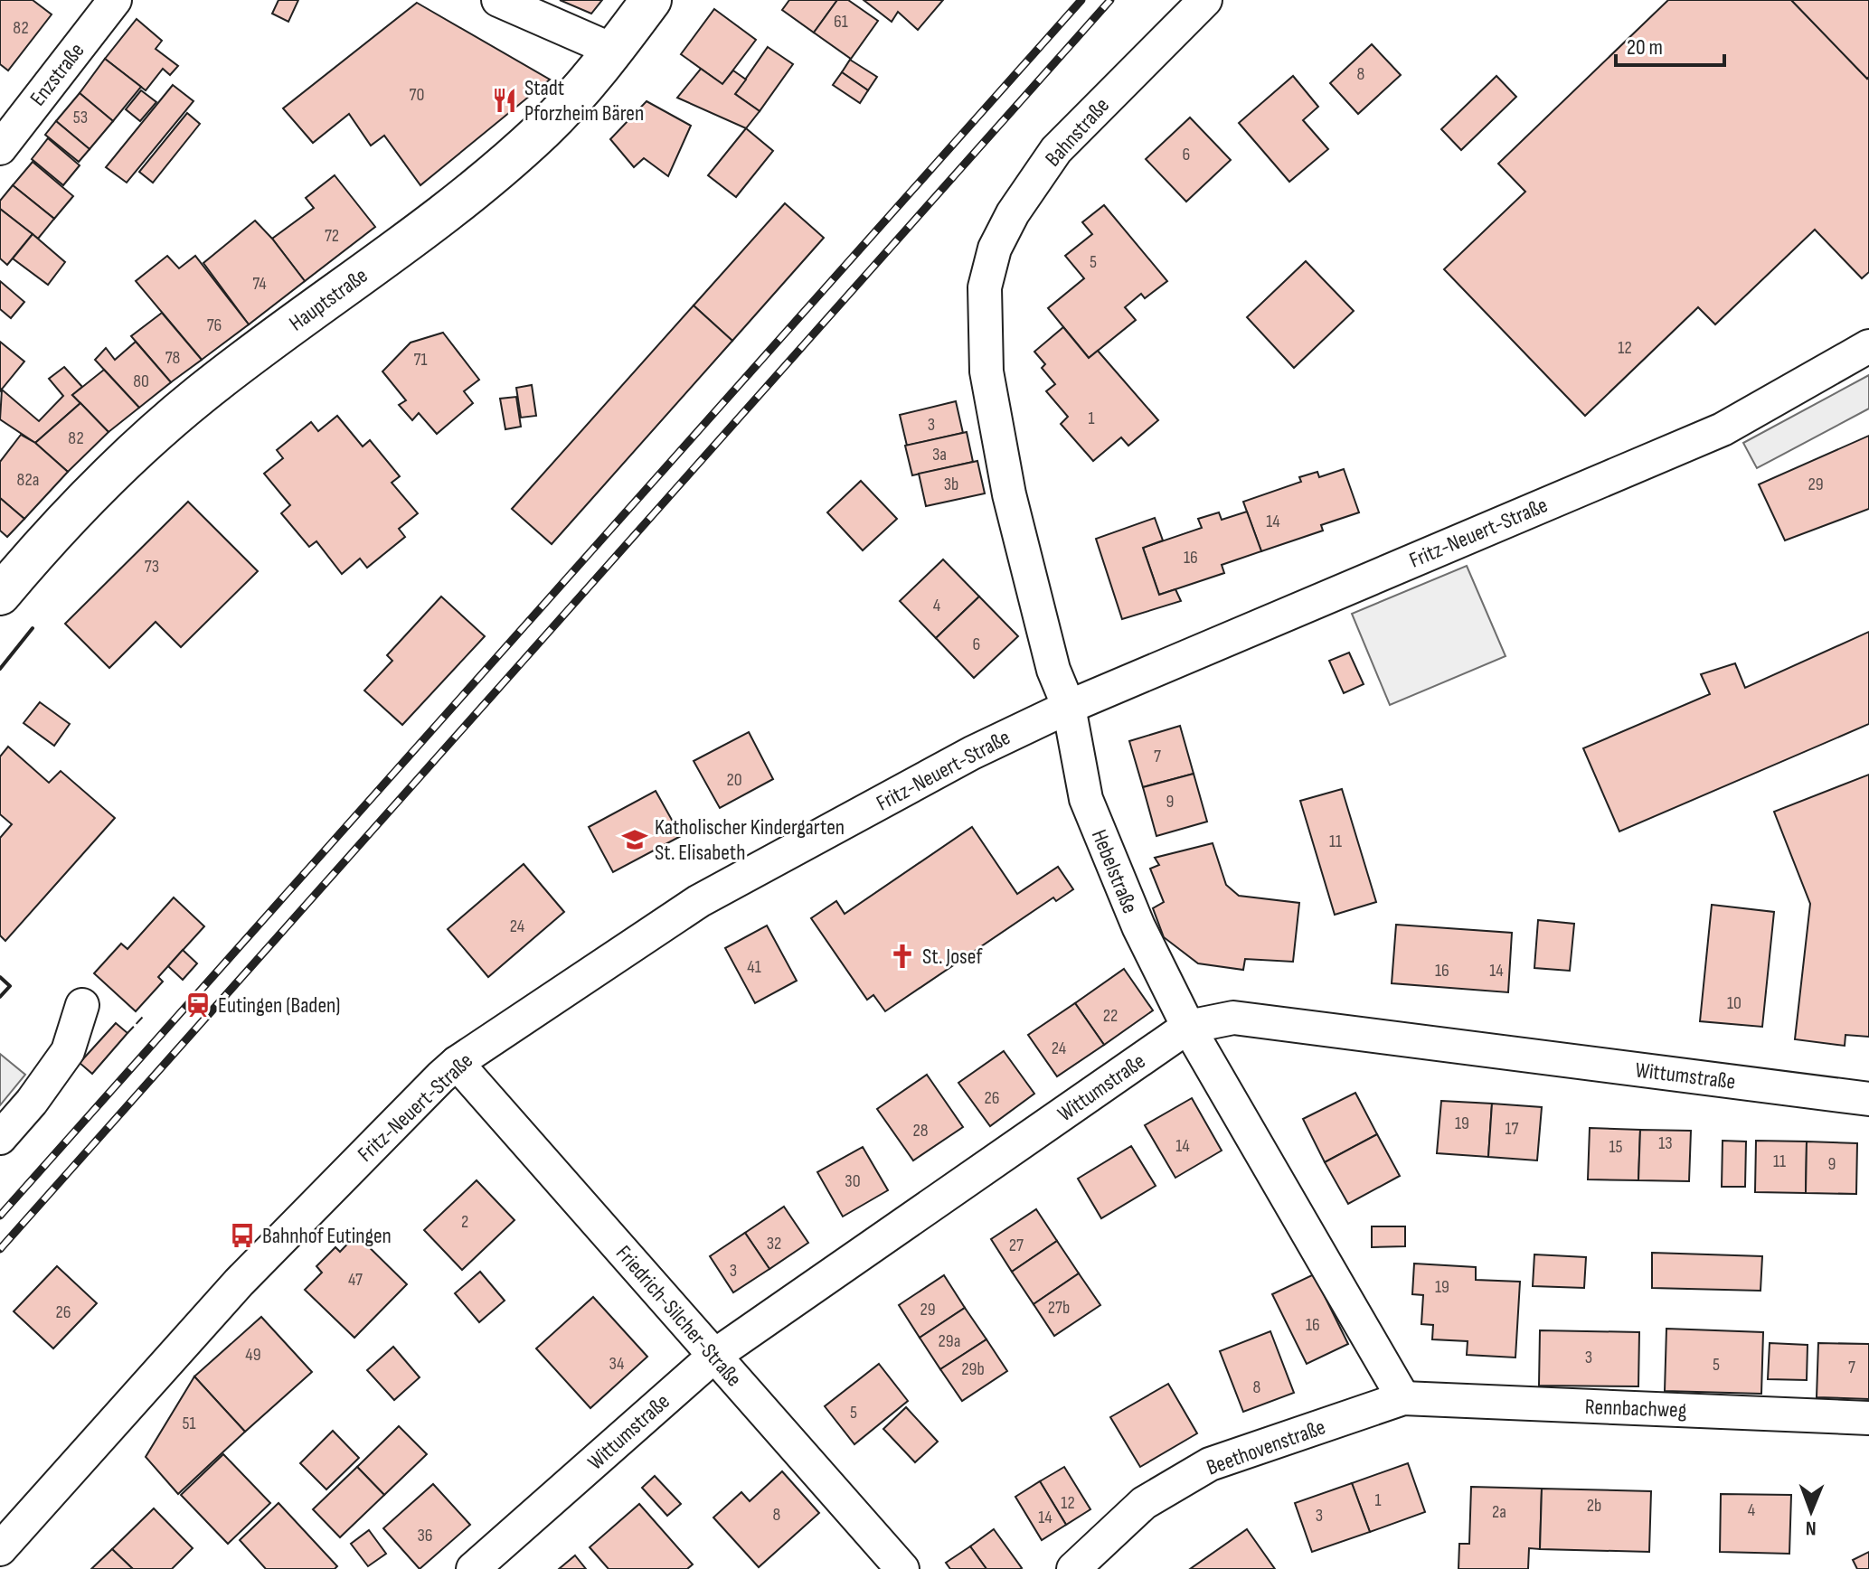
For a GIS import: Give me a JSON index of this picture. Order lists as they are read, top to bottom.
{
  "streets": {
    "street": [
      "Enzstraße",
      "Bahnstraße",
      "Hauptstraße",
      "Fritz-Neuert-Straße",
      "Hebelstraße",
      "Wittumstraße",
      "Friedrich-Silcher-Straße",
      "Rennbachweg",
      "Beethovenstraße"
    ]
  },
  "crossings": [
    ["Bahnstraße", "Hebelstraße"],
    ["Fritz-Neuert-Straße", "Hebelstraße"],
    ["Fritz-Neuert-Straße", "Friedrich-Silcher-Straße"],
    ["Hebelstraße", "Wittumstraße"],
    ["Hebelstraße", "Rennbachweg"],
    ["Hebelstraße", "Beethovenstraße"],
    ["Wittumstraße", "Friedrich-Silcher-Straße"],
    ["Rennbachweg", "Beethovenstraße"]
  ],
  "places": {
    "restaurant": ["Stadt Pforzheim Bären"],
    "school or university": ["Katholischer Kindergarten St. Elisabeth"],
    "church": ["St. Josef"],
    "station": ["Eutingen (Baden)"],
    "bus stop": ["Bahnhof Eutingen"]
  },
  "house_numbers": [
    "61",
    "82",
    "8",
    "70",
    "53",
    "6",
    "72",
    "5",
    "74",
    "76",
    "12",
    "78",
    "71",
    "80",
    "1",
    "3",
    "82",
    "3a",
    "82a",
    "3b",
    "29",
    "14",
    "16",
    "73",
    "4",
    "6",
    "7",
    "20",
    "9",
    "11",
    "24",
    "41",
    "16",
    "14",
    "10",
    "22",
    "24",
    "26",
    "19",
    "17",
    "28",
    "13",
    "14",
    "15",
    "11",
    "9",
    "30",
    "2",
    "32",
    "27",
    "3",
    "47",
    "19",
    "27b",
    "29",
    "26",
    "16",
    "29a",
    "49",
    "3",
    "34",
    "5",
    "7",
    "29b",
    "8",
    "5",
    "51",
    "1",
    "12",
    "2b",
    "4",
    "2a",
    "8",
    "3",
    "14",
    "36"
  ],
  "scale_bar": "20 m",
  "north": "bottom"
}
